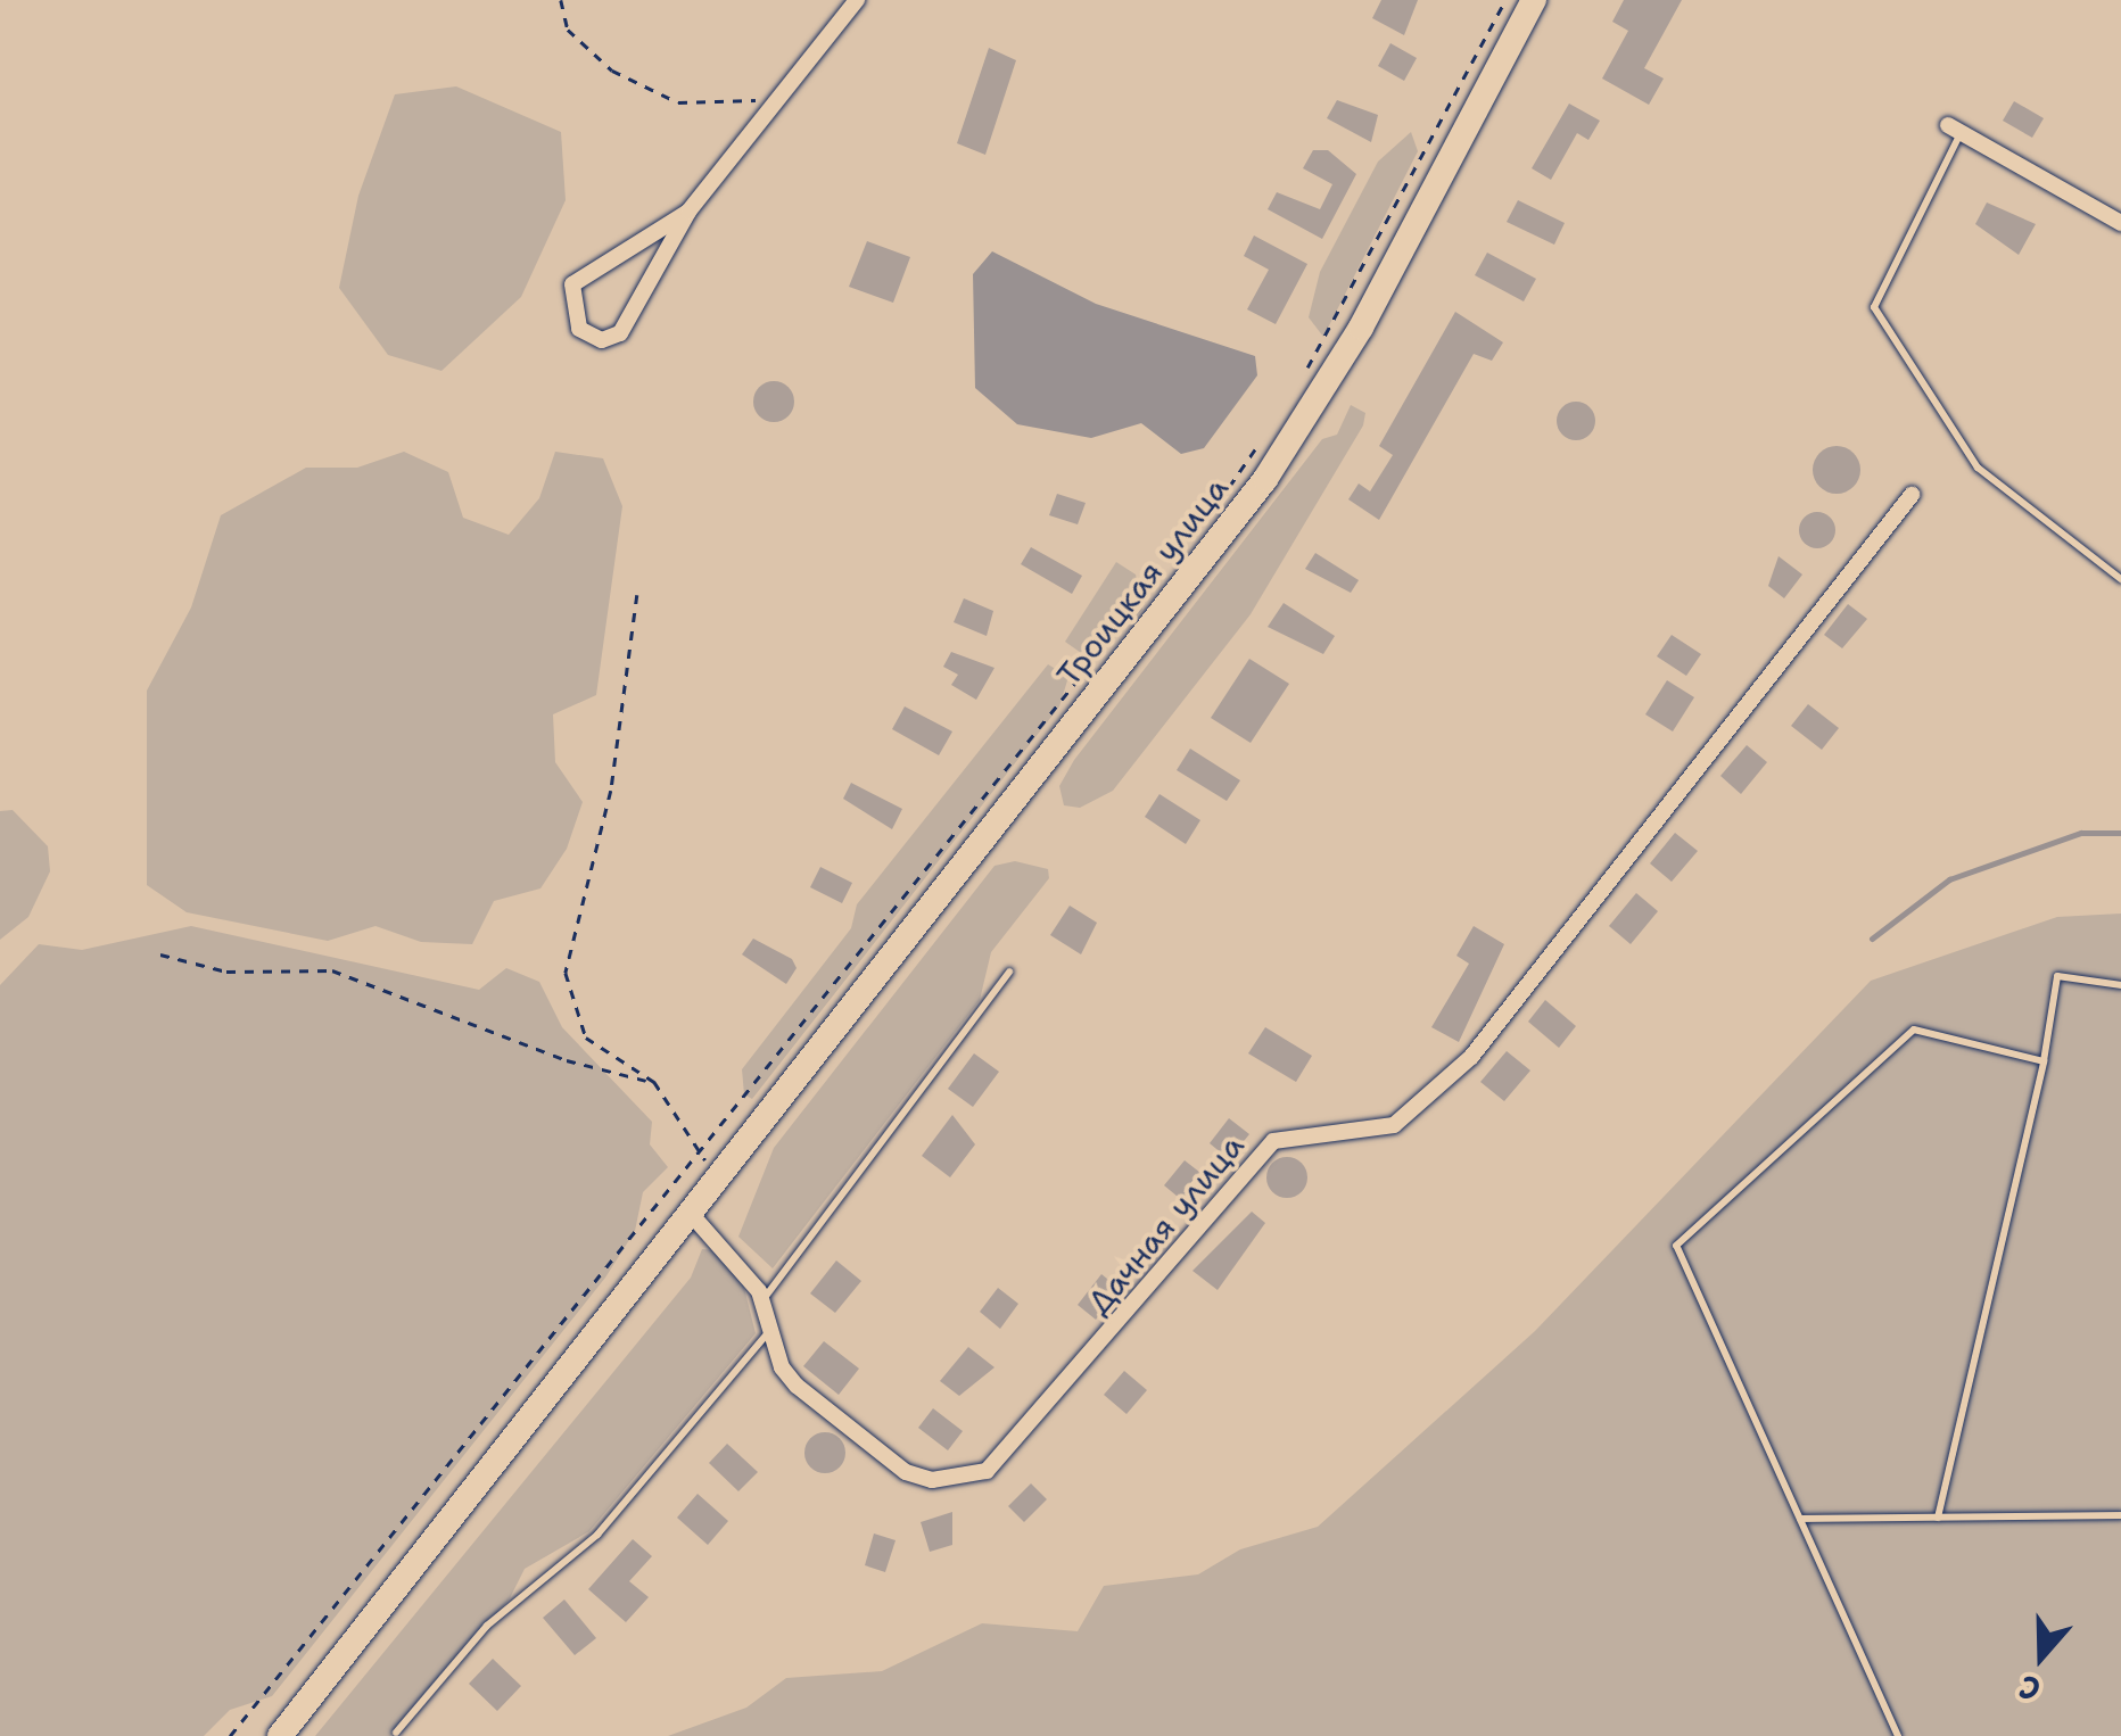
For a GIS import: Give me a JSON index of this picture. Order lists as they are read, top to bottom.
{
  "streets": {
    "main road": ["Троицкая улица"],
    "street": ["Дачная улица"]
  },
  "crossings": [
    ["Троицкая улица", "Дачная улица"]
  ],
  "north": "bottom"
}
